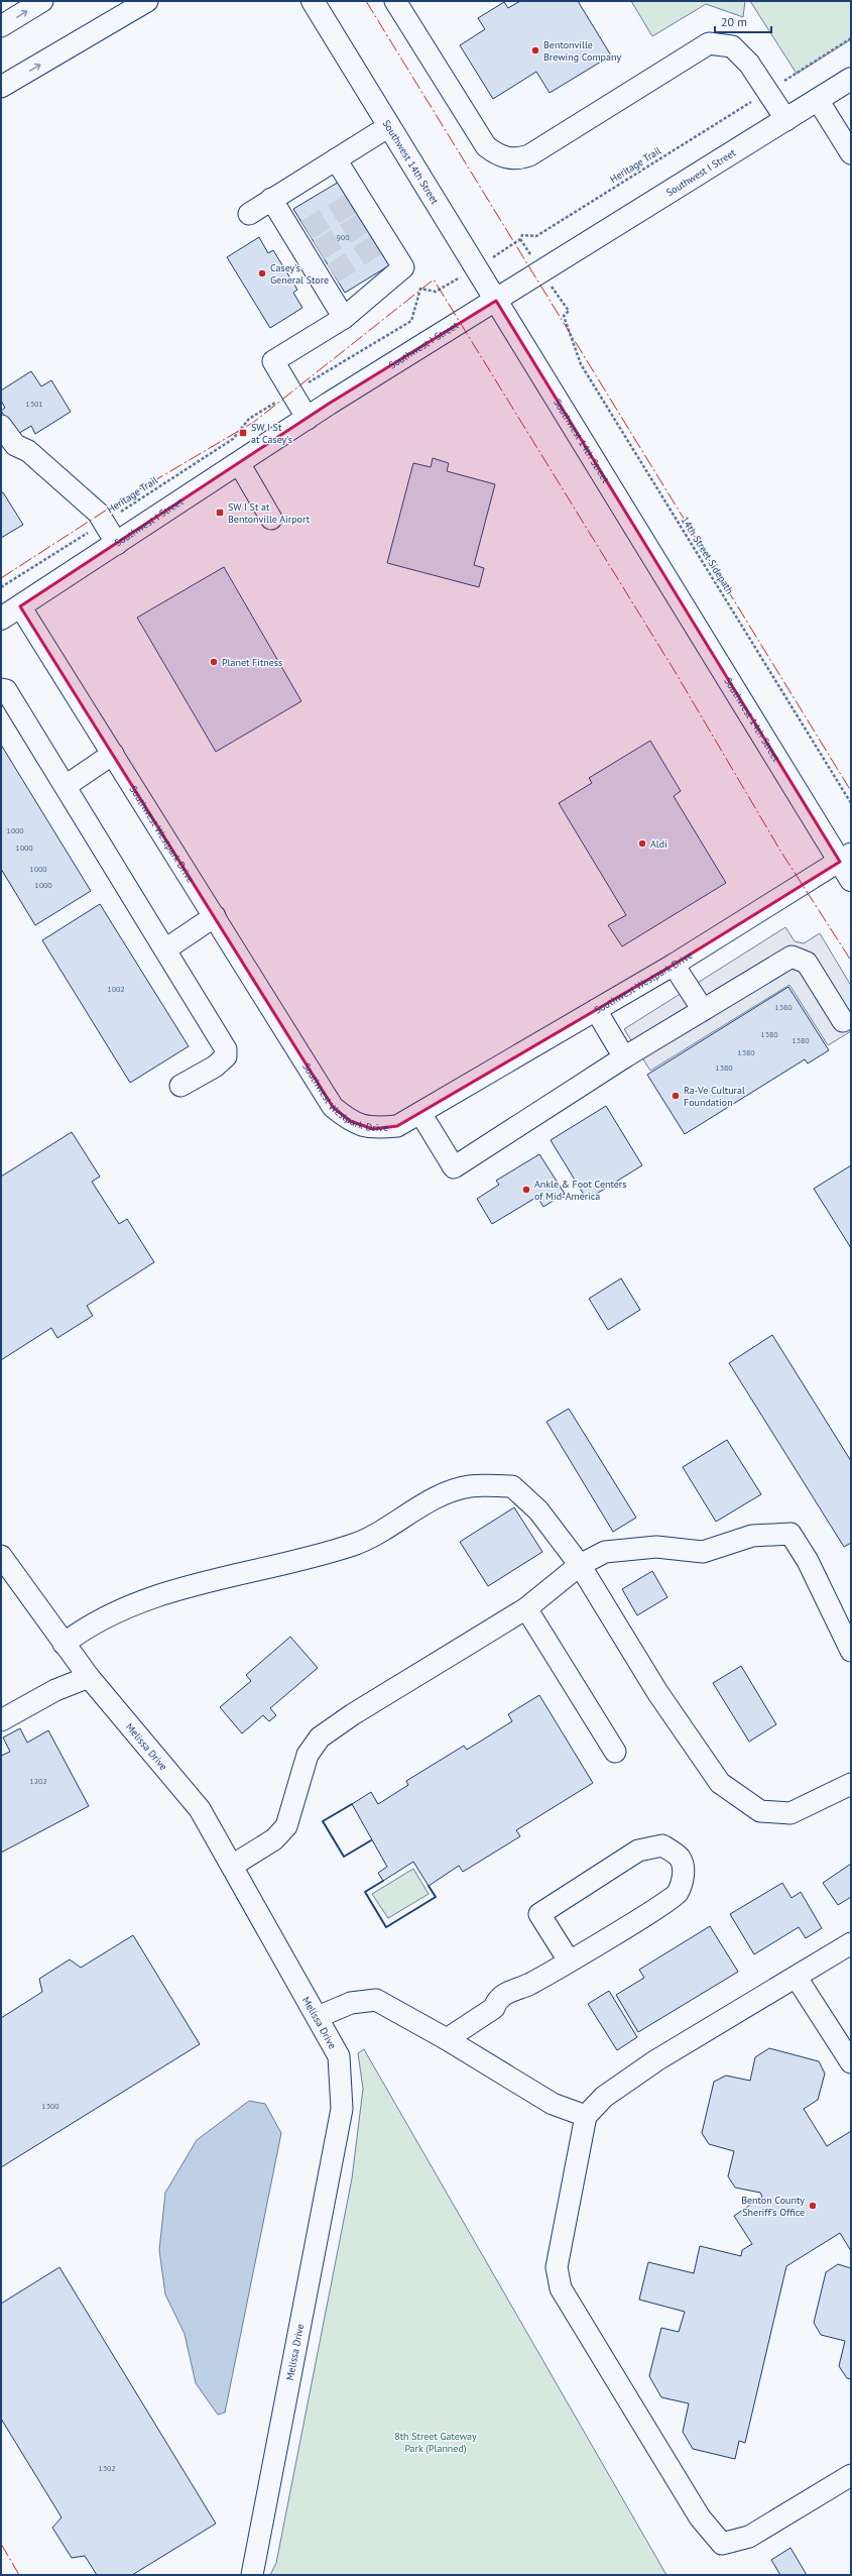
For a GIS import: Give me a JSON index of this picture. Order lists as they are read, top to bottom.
{
  "streets": {
    "main road": ["Southwest 14th Street", "Southwest I Street"],
    "street": ["Southwest Westpark Drive", "Melissa Drive"],
    "path": ["Heritage Trail", "14th Street Sidepath"]
  },
  "crossings": [
    ["Southwest 14th Street", "Southwest I Street"],
    ["Southwest 14th Street", "Southwest Westpark Drive"],
    ["Southwest I Street", "Southwest Westpark Drive"]
  ],
  "parks": ["8th Street Gateway Park (Planned)"],
  "places": {
    "other": [
      "Bentonville Brewing Company",
      "Casey's General Store",
      "Planet Fitness",
      "Aldi",
      "Ra-Ve Cultural Foundation",
      "Ankle & Foot Centers of Mid-America",
      "Benton County Sheriff's Office"
    ],
    "transit": ["SW I St at Casey's", "SW I St at Bentonville Airport"]
  },
  "house_numbers": [
    "900",
    "1301",
    "1000",
    "1000",
    "1000",
    "1000",
    "1002",
    "1380",
    "1380",
    "1380",
    "1380",
    "1380",
    "1202",
    "1300",
    "1302"
  ],
  "scale_bar": "20 m"
}
